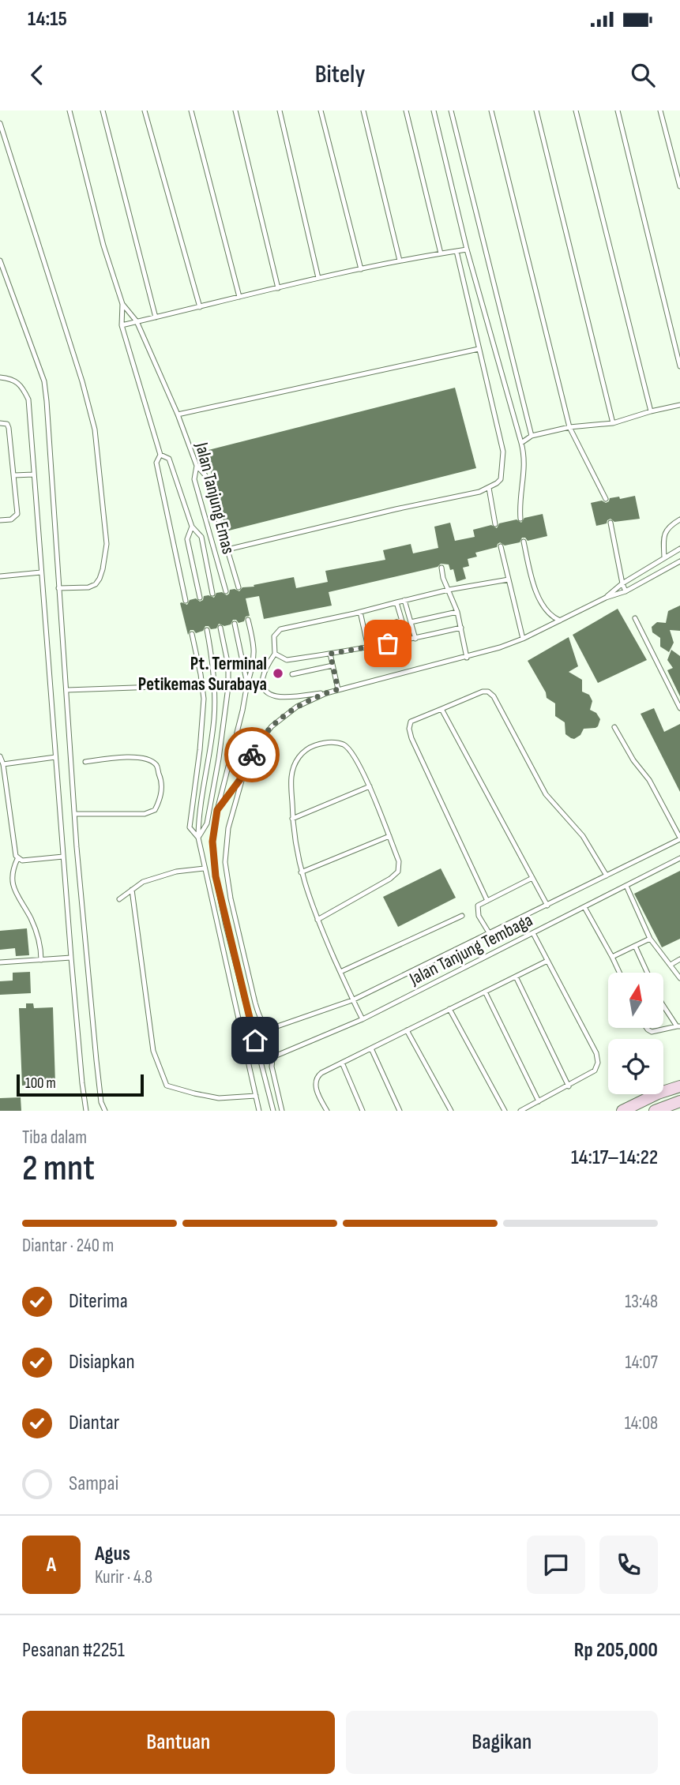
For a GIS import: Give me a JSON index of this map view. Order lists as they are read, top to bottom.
{
  "streets": {
    "lane": ["Jalan Tanjung Emas", "Jalan Tanjung Tembaga"]
  },
  "places": ["Pt. Terminal Petikemas Surabaya"],
  "scale_bar": "100 m",
  "north": "top",
  "page": {
    "status": "14:15",
    "header": "Bitely",
    "scale": "100 m",
    "heading": ["2 mnt", "Tiba dalam", "14:17–14:22"],
    "panel": [
      "Agus",
      "Kurir · 4.8",
      "Pesanan #2251",
      "Rp 205,000"
    ],
    "bar": "Diantar · 240 m",
    "list": [
      ["Diterima", "13:48"],
      ["Disiapkan", "14:07"],
      ["Diantar", "14:08"],
      "Sampai"
    ],
    "round": "A",
    "buttons": ["Bantuan", "Bagikan"]
  }
}
